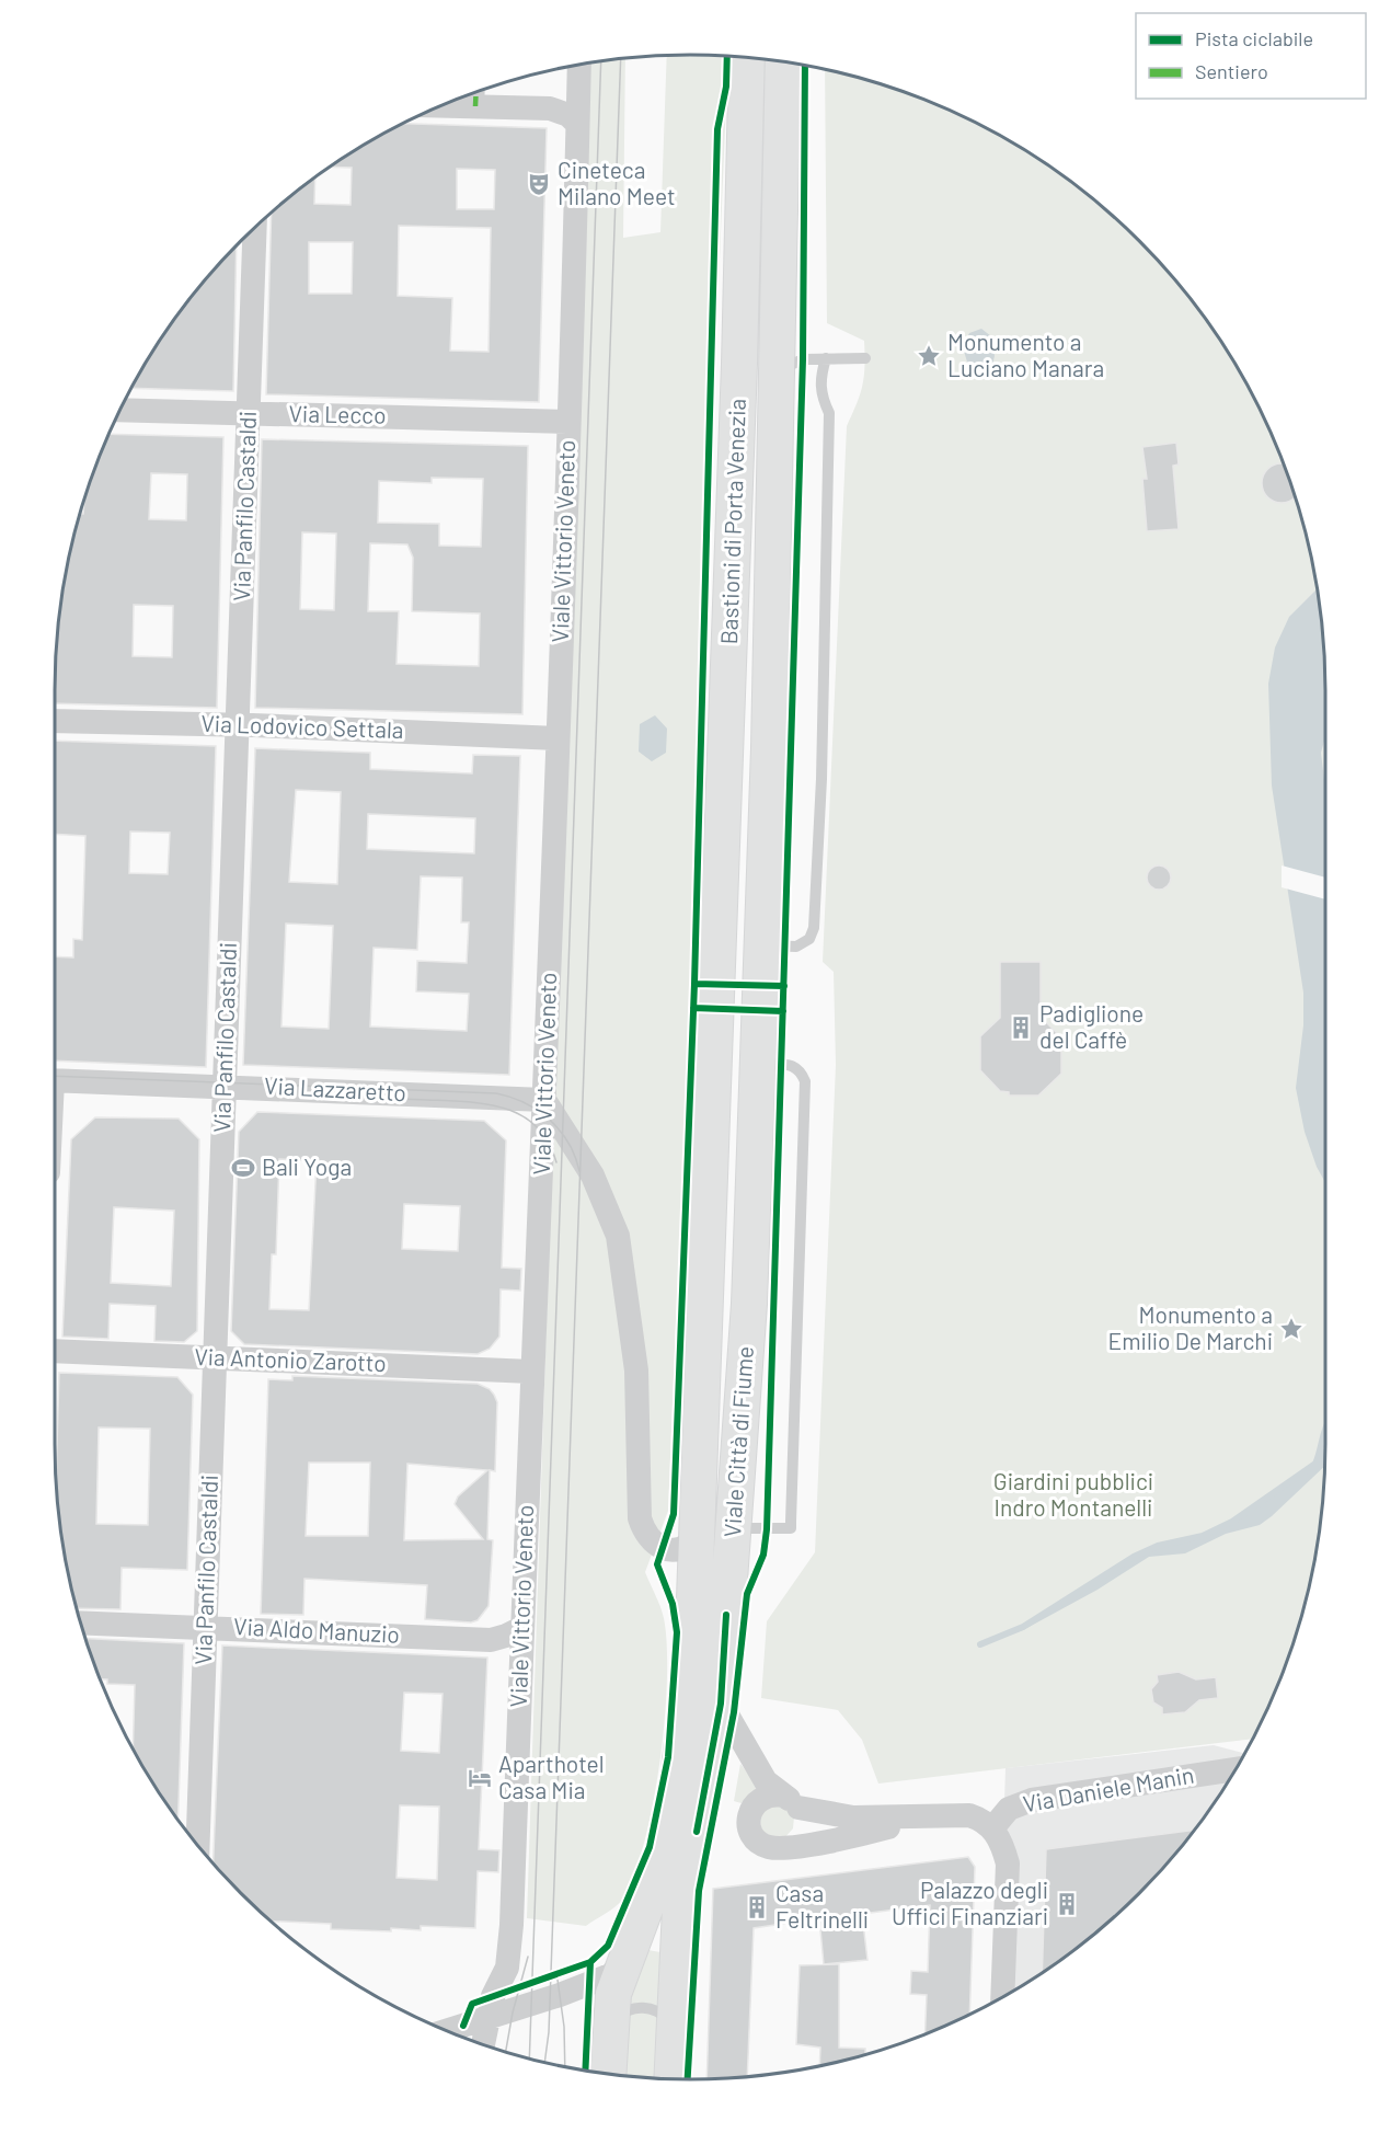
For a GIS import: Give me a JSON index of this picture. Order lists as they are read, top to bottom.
{
  "streets": {
    "main road": ["Bastioni di Porta Venezia", "Viale Città di Fiume"],
    "street": [
      "Via Lecco",
      "Via Panfilo Castaldi",
      "Viale Vittorio Veneto",
      "Via Lodovico Settala",
      "Via Lazzaretto",
      "Via Antonio Zarotto",
      "Via Aldo Manuzio",
      "Via Daniele Manin"
    ]
  },
  "crossings": [
    ["Via Lecco", "Via Panfilo Castaldi"],
    ["Via Lecco", "Viale Vittorio Veneto"],
    ["Via Panfilo Castaldi", "Via Lodovico Settala"],
    ["Via Panfilo Castaldi", "Via Lazzaretto"],
    ["Via Panfilo Castaldi", "Via Antonio Zarotto"],
    ["Via Panfilo Castaldi", "Via Aldo Manuzio"],
    ["Bastioni di Porta Venezia", "Viale Città di Fiume"],
    ["Viale Vittorio Veneto", "Via Lodovico Settala"],
    ["Viale Vittorio Veneto", "Via Lazzaretto"],
    ["Viale Vittorio Veneto", "Via Antonio Zarotto"],
    ["Viale Vittorio Veneto", "Viale Città di Fiume"],
    ["Viale Vittorio Veneto", "Via Aldo Manuzio"],
    ["Via Lazzaretto", "Viale Città di Fiume"]
  ],
  "parks": ["Giardini pubblici Indro Montanelli"],
  "places": {
    "theatre": ["Cineteca Milano Meet"],
    "place": ["Monumento a Luciano Manara", "Monumento a Emilio De Marchi"],
    "building": ["Padiglione del Caffè", "Palazzo degli Uffici Finanziari", "Casa Feltrinelli"],
    "sports": ["Bali Yoga"],
    "hotel": ["Aparthotel Casa Mia"]
  },
  "legend": ["Pista ciclabile", "Sentiero"]
}
